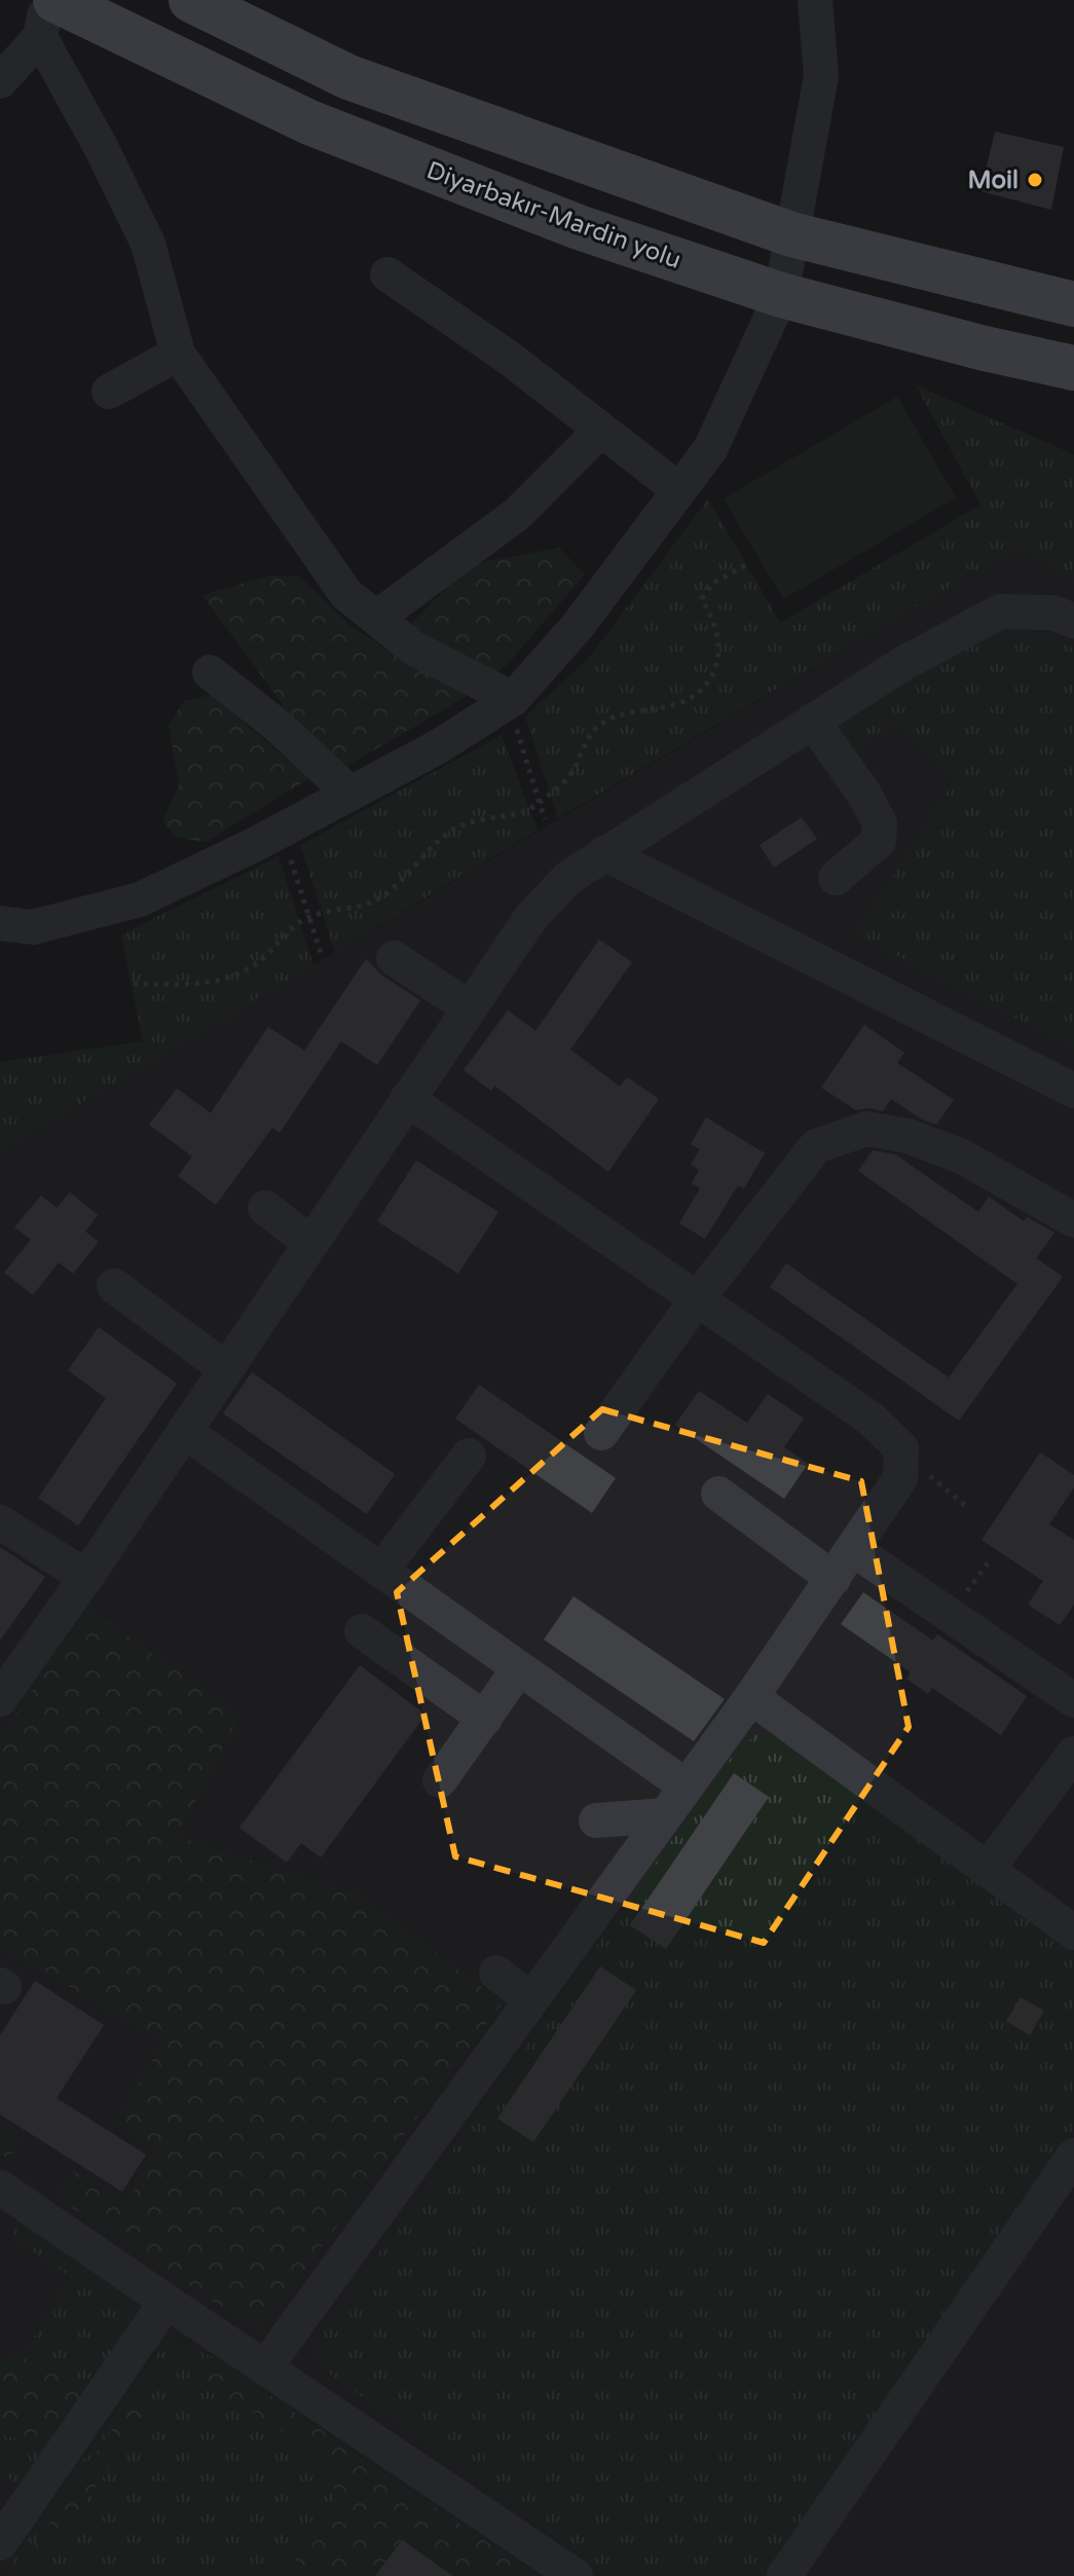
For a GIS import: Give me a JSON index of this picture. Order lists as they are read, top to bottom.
{
  "streets": {
    "highway": ["Diyarbakır-Mardin yolu"]
  },
  "places": ["Moil"]
}
